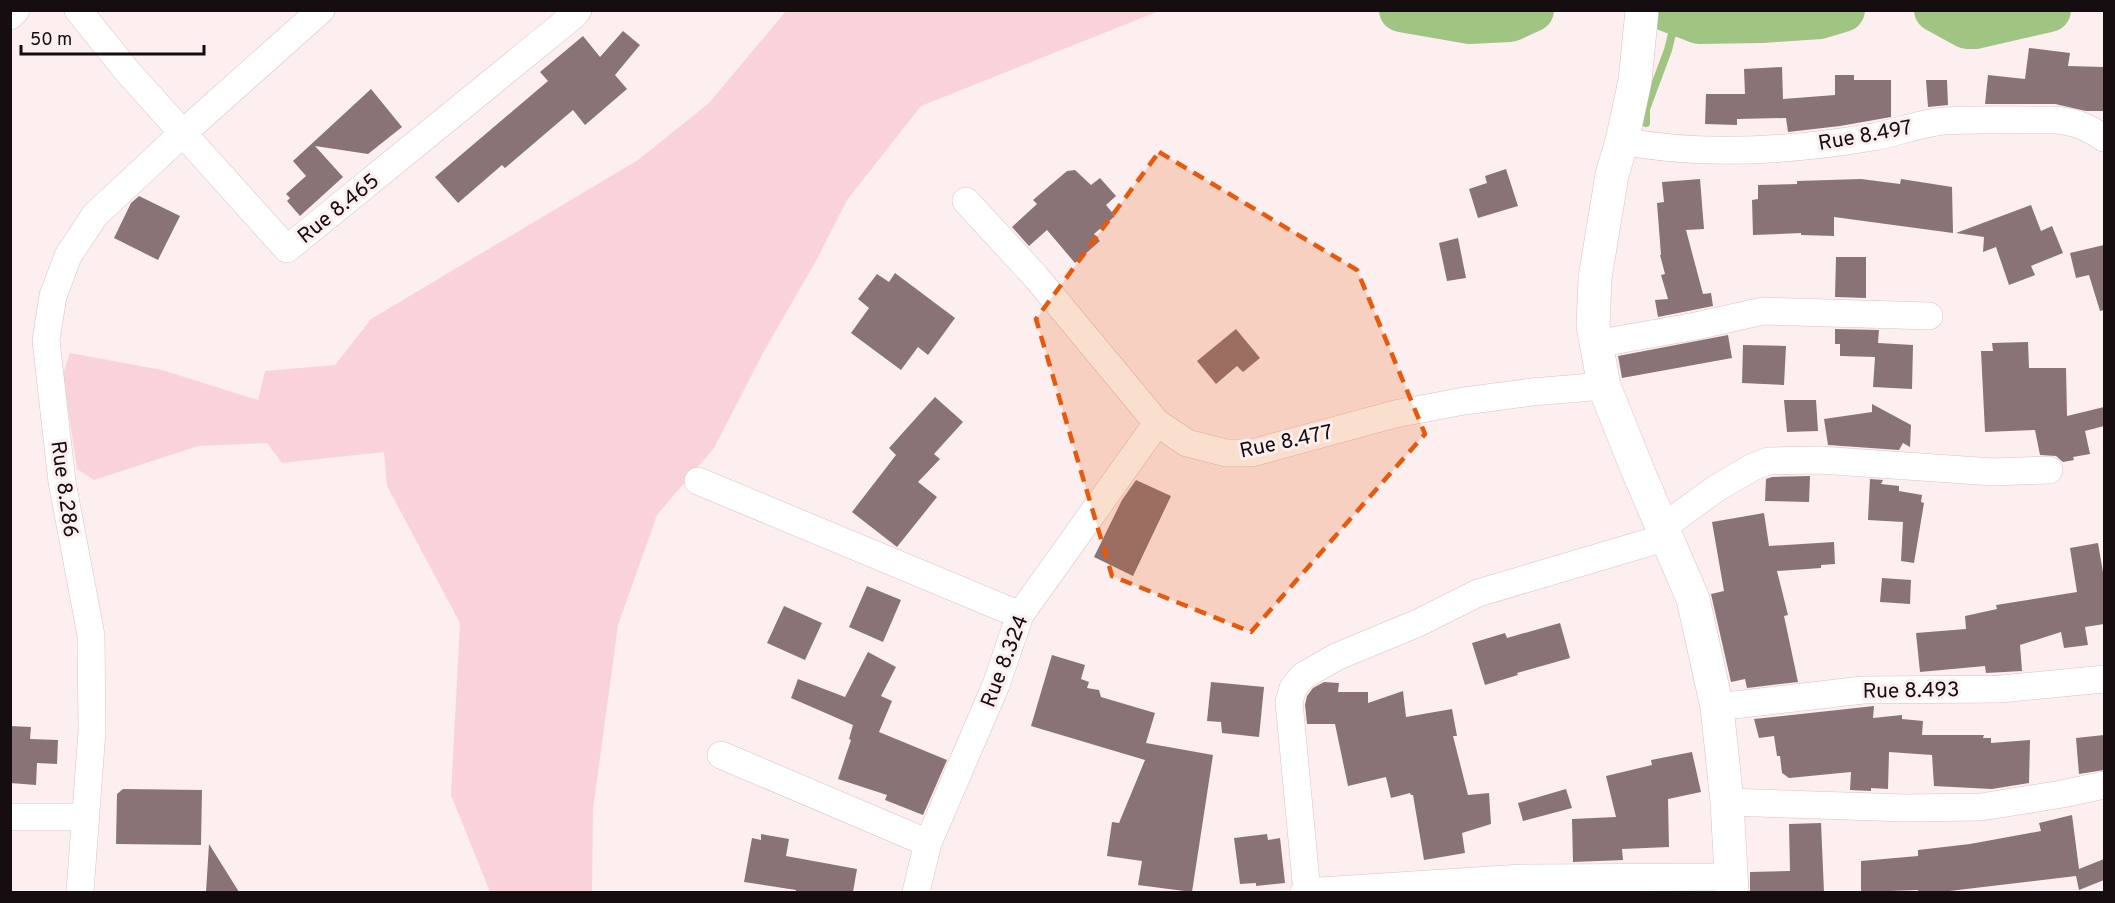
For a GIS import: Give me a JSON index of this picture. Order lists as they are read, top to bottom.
{
  "streets": {
    "street": [
      "Rue 8.497",
      "Rue 8.465",
      "Rue 8.477",
      "Rue 8.286",
      "Rue 8.324",
      "Rue 8.493"
    ]
  },
  "crossings": [
    ["Rue 8.465", "Rue 8.286"],
    ["Rue 8.477", "Rue 8.324"]
  ],
  "scale_bar": "50 m"
}
